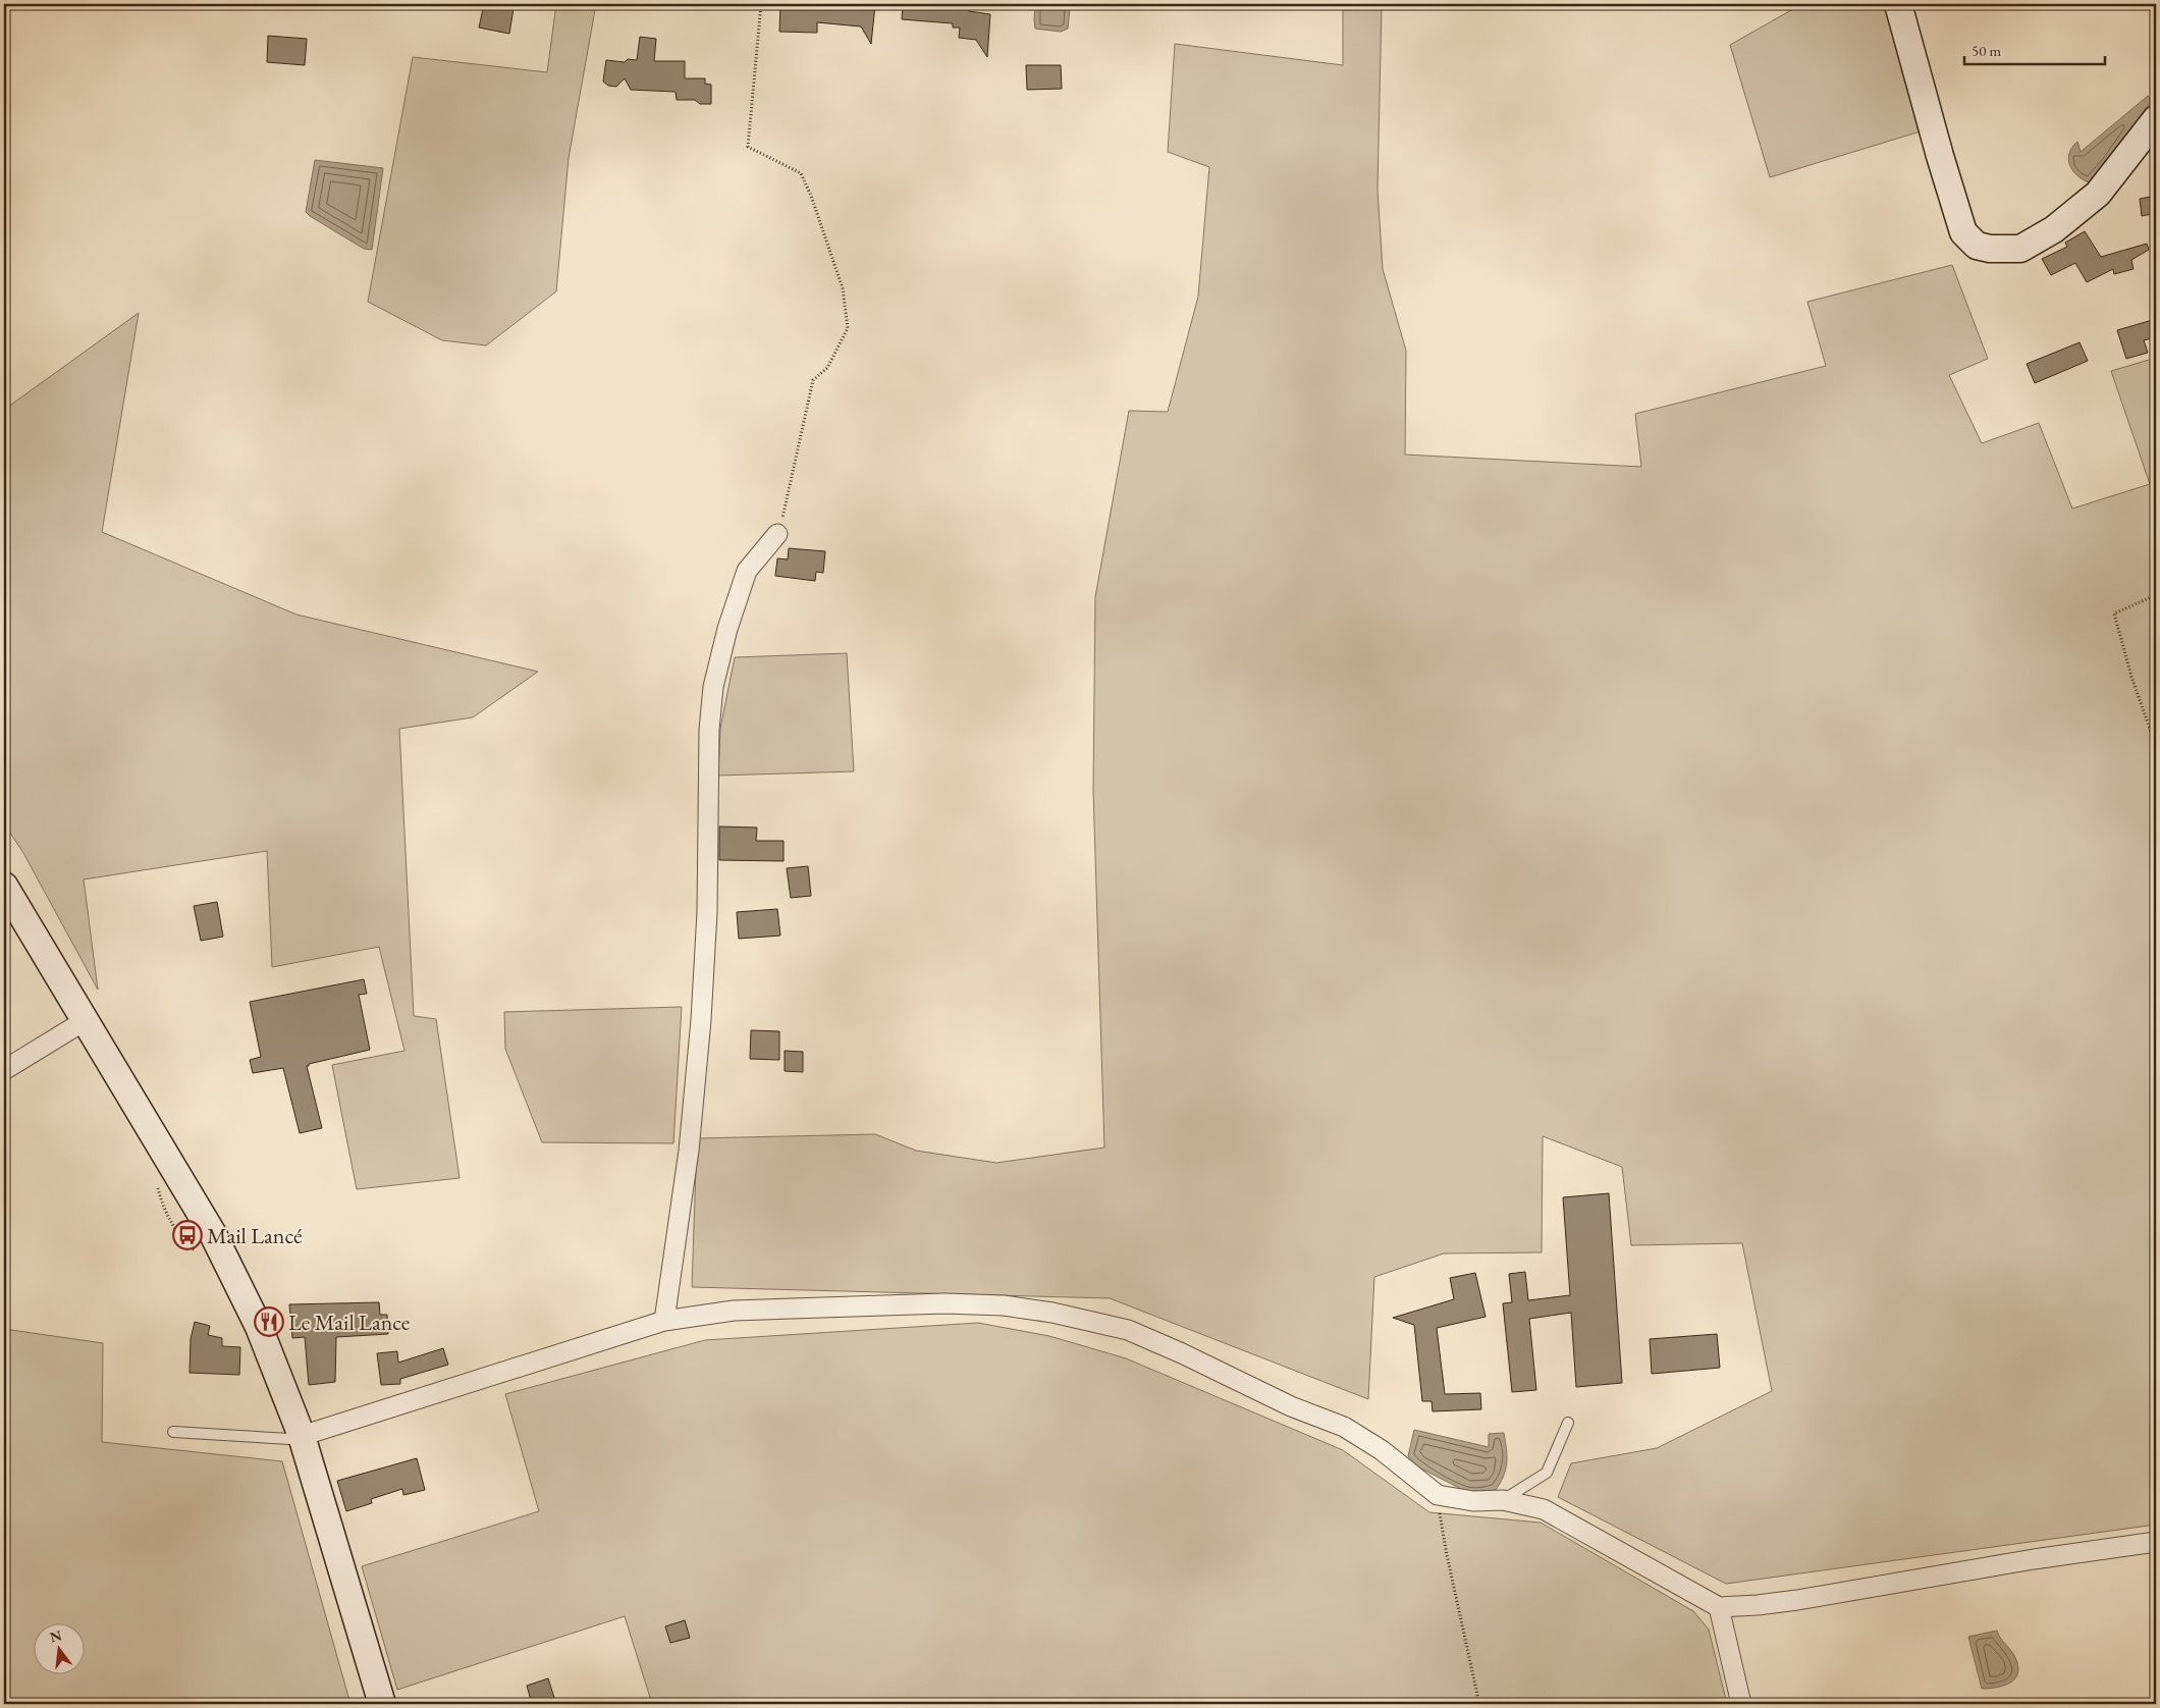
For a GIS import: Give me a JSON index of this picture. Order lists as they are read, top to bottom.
{
  "places": {
    "bus stop": ["Mail Lancé"],
    "restaurant": ["Le Mail Lance"]
  },
  "scale_bar": "50 m",
  "north": "top"
}
